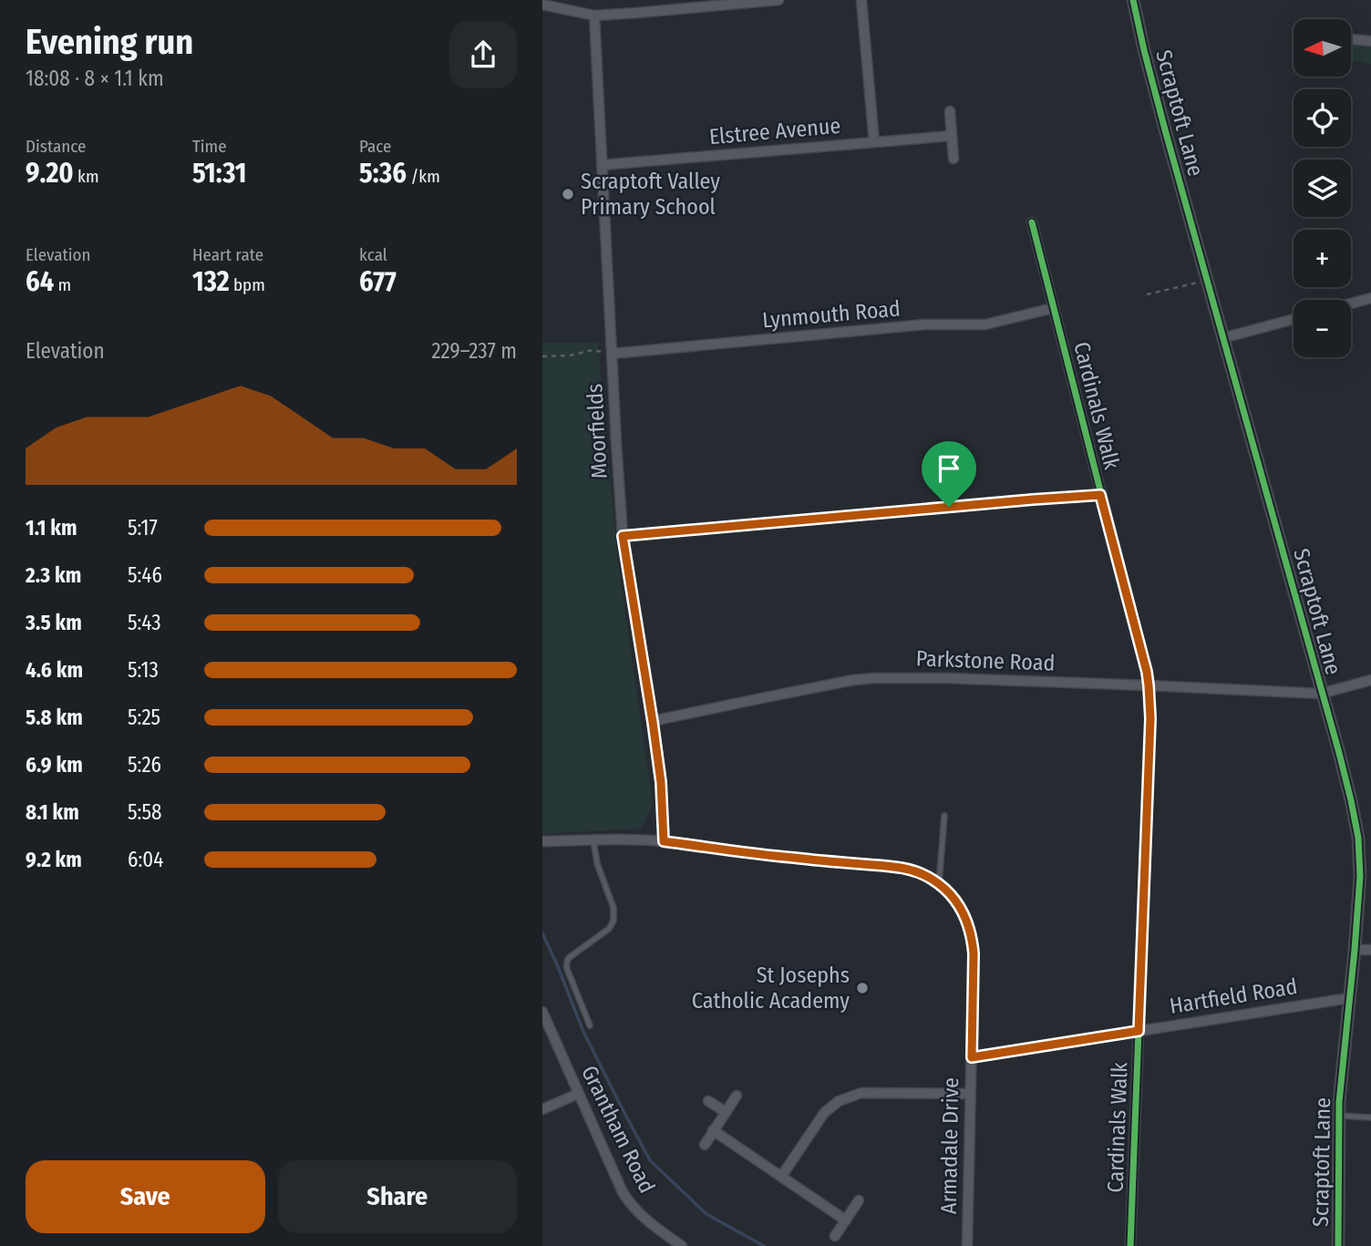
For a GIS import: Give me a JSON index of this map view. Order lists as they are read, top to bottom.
{
  "streets": {
    "street": [
      "Scraptoft Lane",
      "Elstree Avenue",
      "Lynmouth Road",
      "Cardinals Walk",
      "Moorfields",
      "Parkstone Road",
      "Hartfield Road",
      "Grantham Road",
      "Armadale Drive"
    ]
  },
  "crossings": [
    ["Scraptoft Lane", "Parkstone Road"],
    ["Scraptoft Lane", "Hartfield Road"],
    ["Elstree Avenue", "Moorfields"],
    ["Lynmouth Road", "Cardinals Walk"],
    ["Lynmouth Road", "Moorfields"],
    ["Cardinals Walk", "Parkstone Road"],
    ["Cardinals Walk", "Hartfield Road"],
    ["Moorfields", "Parkstone Road"],
    ["Moorfields", "Armadale Drive"],
    ["Hartfield Road", "Armadale Drive"]
  ],
  "places": ["Scraptoft Valley Primary School", "St Josephs Catholic Academy"],
  "north": "left",
  "page": {
    "heading": ["Evening run", "18:08 · 8 × 1.1 km"],
    "map_buttons": ["+", "−"],
    "stats": [
      ["Distance", "9.20 km"],
      ["Time", "51:31"],
      ["Pace", "5:36 /km"],
      ["Elevation", "64 m"],
      ["Heart rate", "132 bpm"],
      ["kcal", "677"]
    ],
    "chart": ["Elevation", "229–237 m"],
    "list": [
      {
        "name": "1.1 km",
        "note": "5:17"
      },
      {
        "name": "2.3 km",
        "note": "5:46"
      },
      {
        "name": "3.5 km",
        "note": "5:43"
      },
      {
        "name": "4.6 km",
        "note": "5:13"
      },
      {
        "name": "5.8 km",
        "note": "5:25"
      },
      {
        "name": "6.9 km",
        "note": "5:26"
      },
      {
        "name": "8.1 km",
        "note": "5:58"
      },
      {
        "name": "9.2 km",
        "note": "6:04"
      }
    ],
    "buttons": ["Save", "Share"]
  }
}
